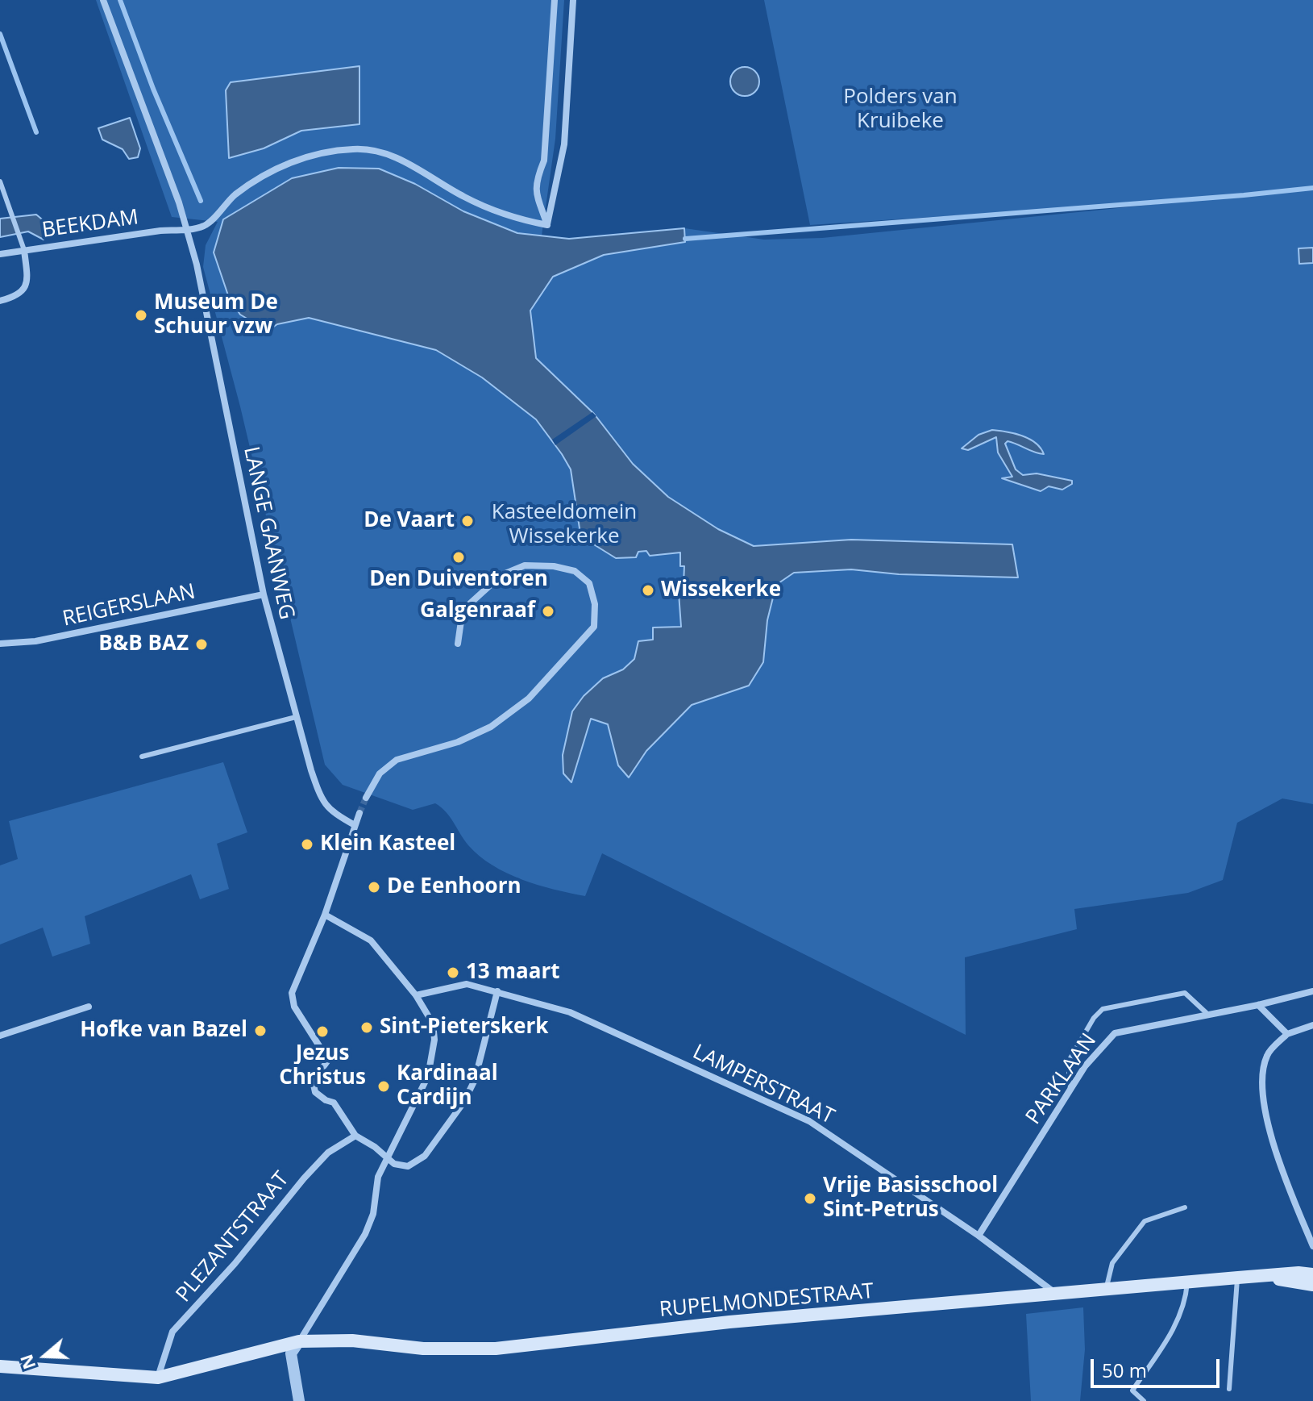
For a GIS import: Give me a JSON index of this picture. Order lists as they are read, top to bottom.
{
  "streets": {
    "main road": ["RUPELMONDESTRAAT"],
    "street": [
      "BEEKDAM",
      "LANGE GAANWEG",
      "REIGERSLAAN",
      "PARKLAAN",
      "LAMPERSTRAAT",
      "PLEZANTSTRAAT"
    ]
  },
  "crossings": [
    ["BEEKDAM", "LANGE GAANWEG"],
    ["LANGE GAANWEG", "REIGERSLAAN"],
    ["PARKLAAN", "LAMPERSTRAAT"],
    ["LAMPERSTRAAT", "RUPELMONDESTRAAT"],
    ["PLEZANTSTRAAT", "RUPELMONDESTRAAT"]
  ],
  "parks": ["Polders van Kruibeke", "Kasteeldomein Wissekerke"],
  "places": [
    "Museum De Schuur vzw",
    "De Vaart",
    "Den Duiventoren",
    "Wissekerke",
    "Galgenraaf",
    "B&B BAZ",
    "Klein Kasteel",
    "De Eenhoorn",
    "13 maart",
    "Sint-Pieterskerk",
    "Hofke van Bazel",
    "Jezus Christus",
    "Kardinaal Cardijn",
    "Vrije Basisschool Sint-Petrus"
  ],
  "scale_bar": "50 m",
  "north": "left"
}
